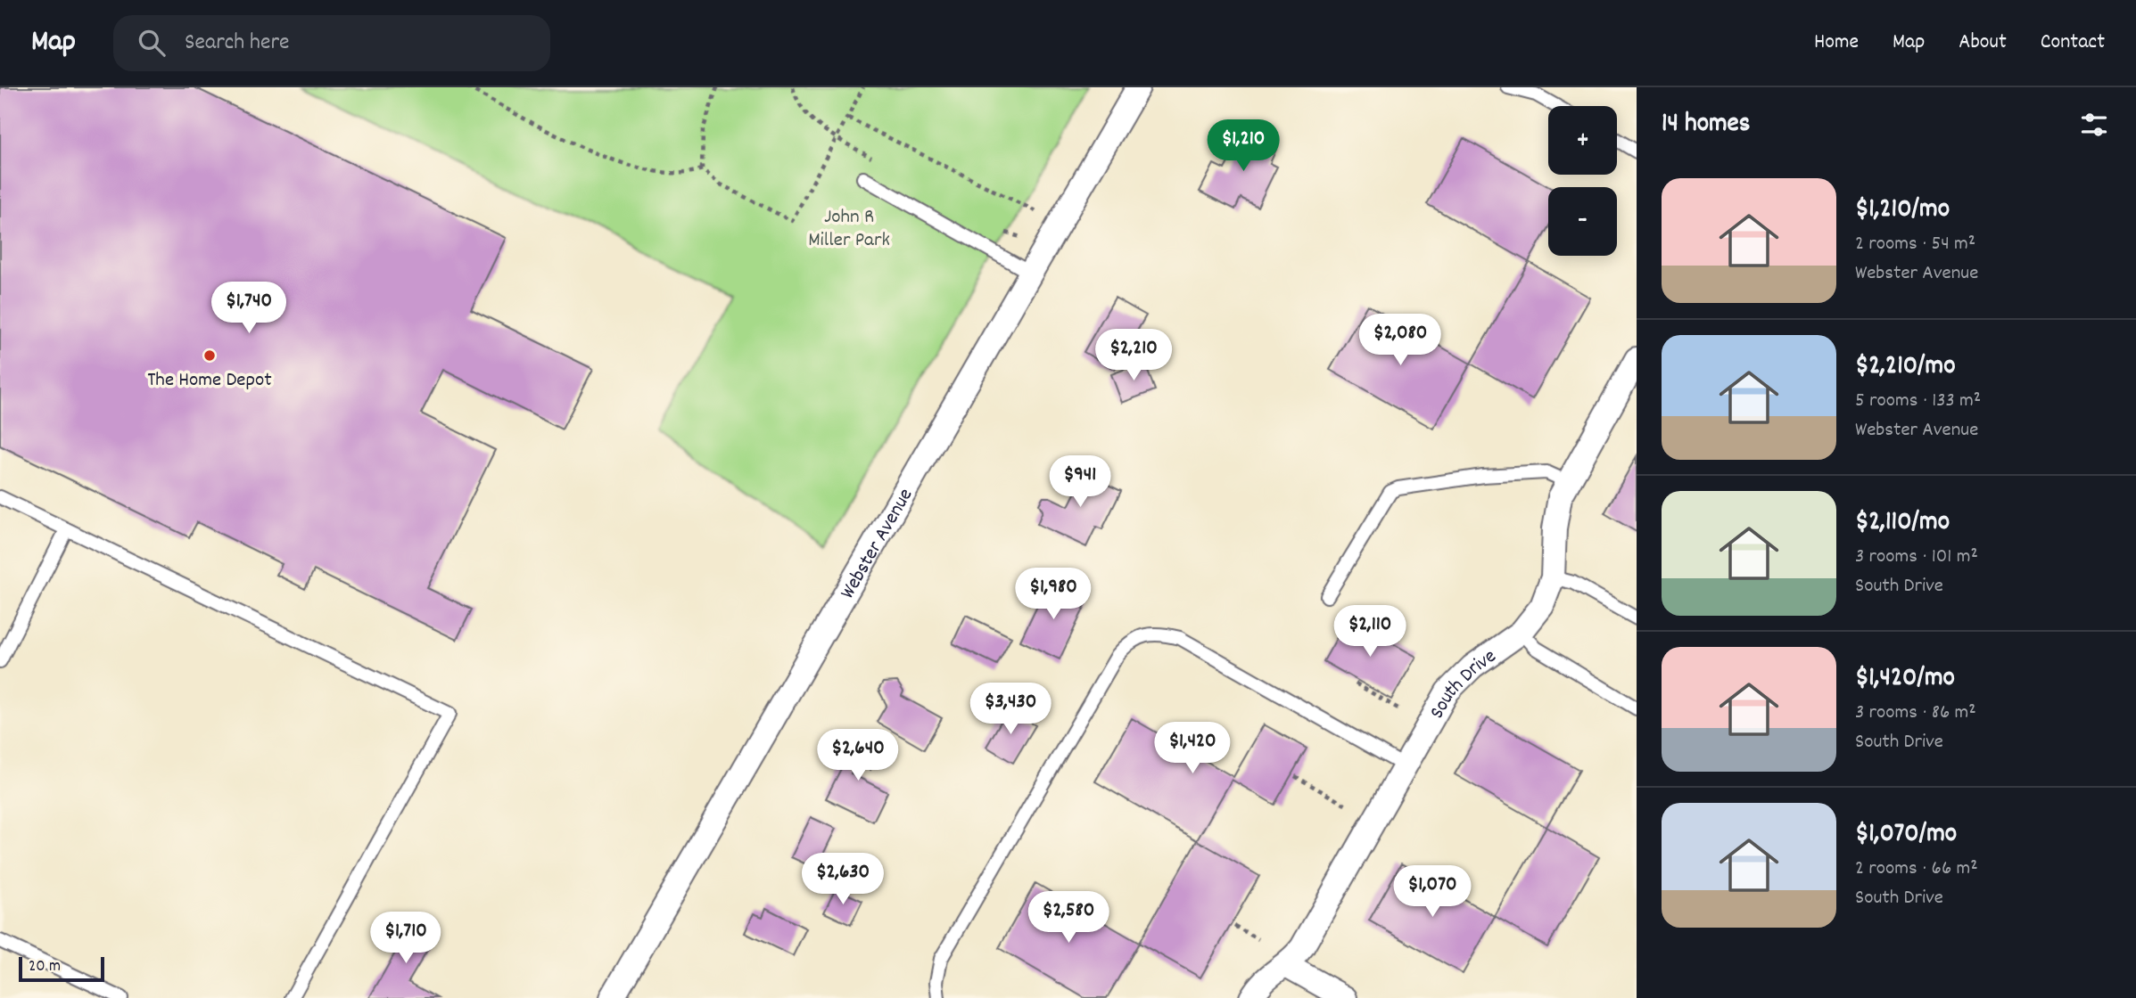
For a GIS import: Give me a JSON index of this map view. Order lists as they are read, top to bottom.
{
  "streets": {
    "street": ["Webster Avenue", "South Drive"]
  },
  "parks": ["John R Miller Park"],
  "places": ["The Home Depot"],
  "scale_bar": "20 m",
  "page": {
    "header": "Map",
    "search": "Search here",
    "nav": [
      "Home",
      "Map",
      "About",
      "Contact"
    ],
    "heading": "14 homes",
    "map_buttons": ["+", "−"],
    "price": [
      "$1,210",
      "$1,740",
      "$2,080",
      "$2,210",
      "$941",
      "$1,980",
      "$2,110",
      "$3,430",
      "$1,420",
      "$2,640",
      "$2,630",
      "$1,070",
      "$2,580",
      "$1,710"
    ],
    "list": [
      {
        "name": "$1,210/mo",
        "note": "2 rooms · 54 m² · Webster Avenue"
      },
      {
        "name": "$2,210/mo",
        "note": "5 rooms · 133 m² · Webster Avenue"
      },
      {
        "name": "$2,110/mo",
        "note": "3 rooms · 101 m² · South Drive"
      },
      {
        "name": "$1,420/mo",
        "note": "3 rooms · 86 m² · South Drive"
      },
      {
        "name": "$1,070/mo",
        "note": "2 rooms · 66 m² · South Drive"
      }
    ],
    "scale": "20 m"
  }
}
